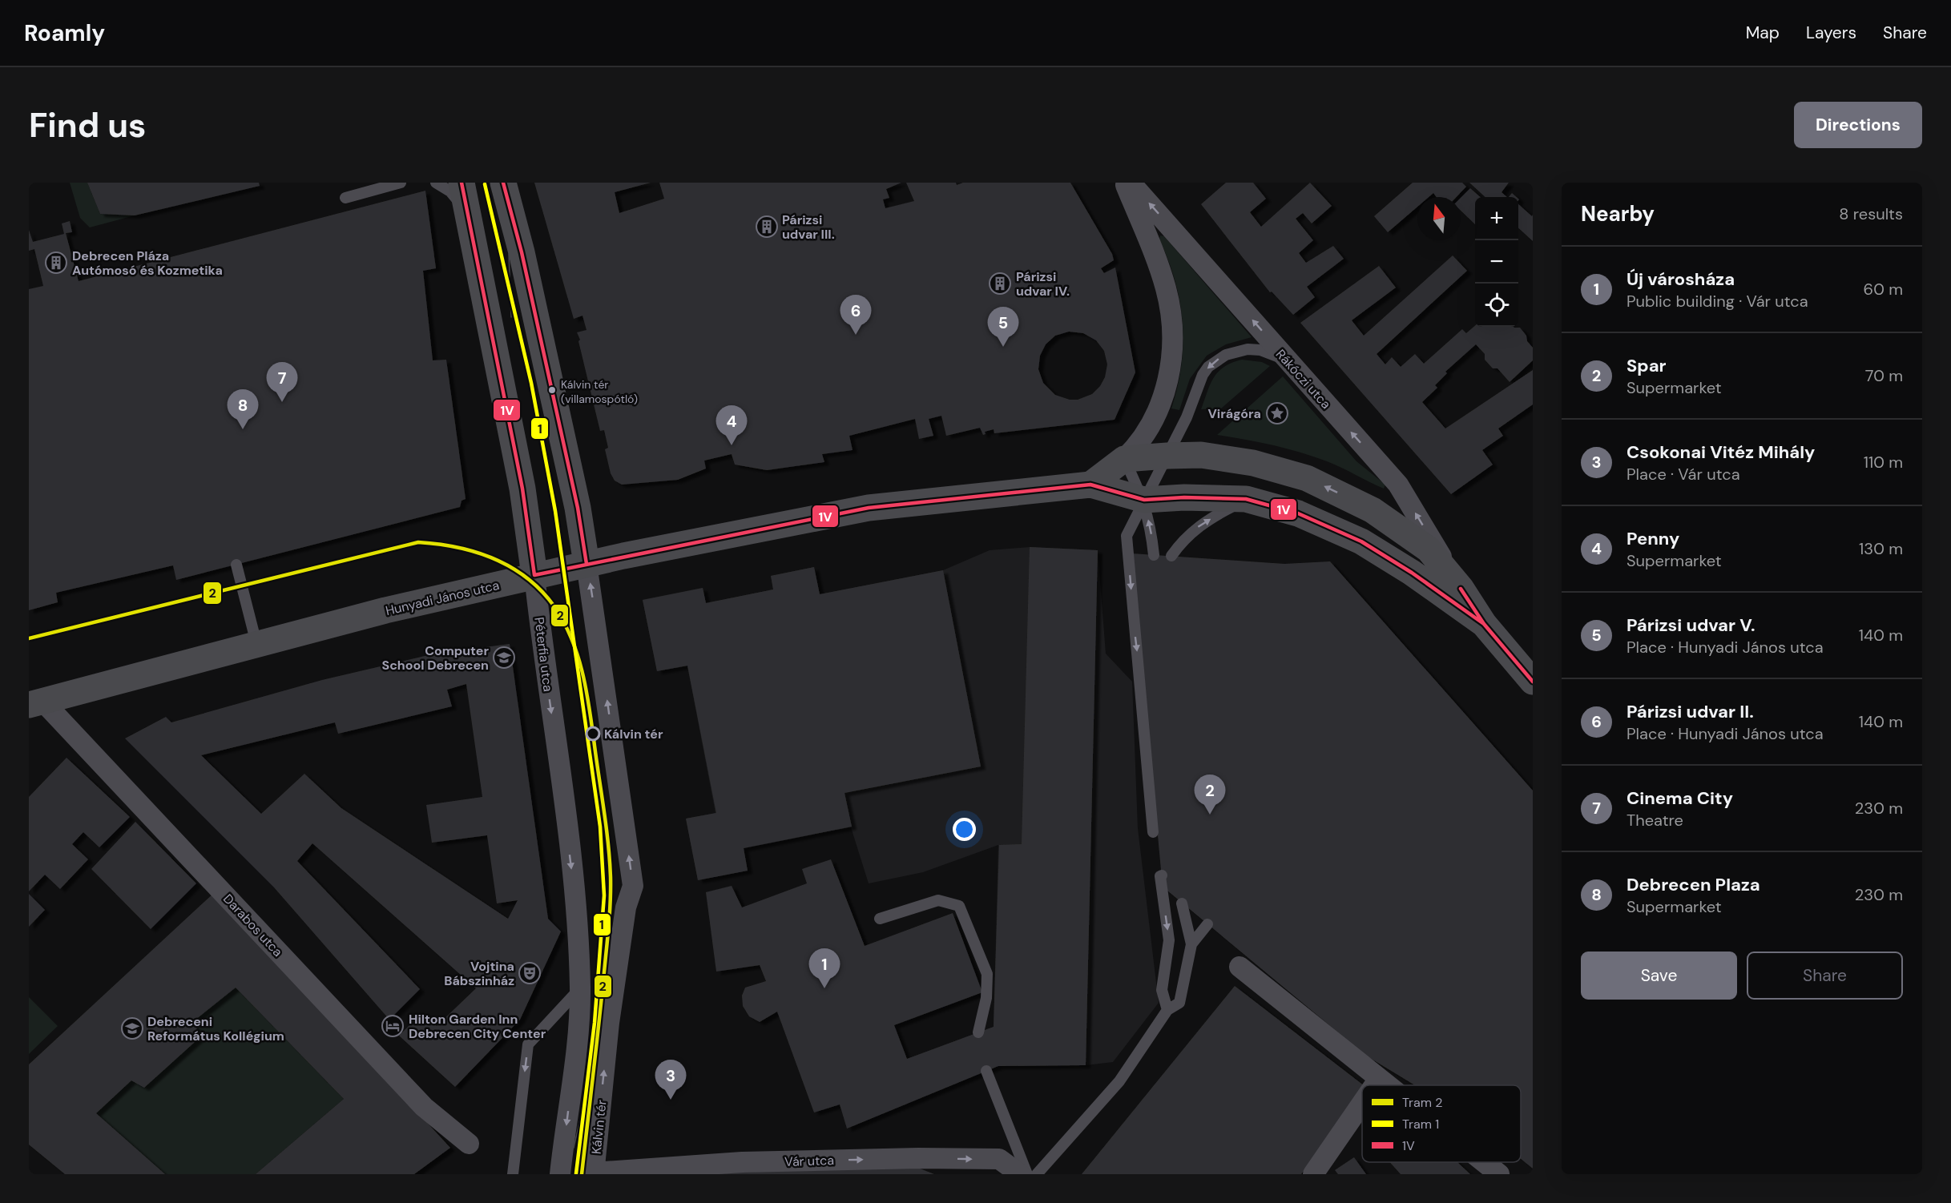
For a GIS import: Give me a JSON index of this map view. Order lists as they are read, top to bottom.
{
  "streets": {
    "street": [
      "Rákóczi utca",
      "Hunyadi János utca",
      "Péterfia utca",
      "Darabos utca",
      "Kálvin tér",
      "Vár utca"
    ]
  },
  "crossings": [
    ["Rákóczi utca", "Hunyadi János utca"],
    ["Hunyadi János utca", "Péterfia utca"],
    ["Hunyadi János utca", "Darabos utca"],
    ["Hunyadi János utca", "Kálvin tér"],
    ["Kálvin tér", "Vár utca"]
  ],
  "one_way": [
    "Rákóczi utca",
    "Péterfia utca",
    "Kálvin tér",
    "Vár utca"
  ],
  "places": {
    "building": ["Párizsi udvar III.", "Debrecen Pláza Autómosó és Kozmetika", "Párizsi udvar IV."],
    "other": ["Kálvin tér (villamospótló)", "Kálvin tér"],
    "place": ["Virágóra"],
    "school or university": ["Computer School Debrecen", "Debreceni Református Kollégium"],
    "theatre": ["Vojtina Bábszinház"],
    "hotel": ["Hilton Garden Inn Debrecen City Center"]
  },
  "lines": ["transit line 1V", "tram line 1", "tram line 2"],
  "legend": ["Tram 2", "Tram 1", "1V"],
  "north": "top",
  "page": {
    "header": "Roamly",
    "nav": ["Map", "Layers", "Share"],
    "buttons": [
      "Directions",
      ["Save", "Share"]
    ],
    "title": "Find us",
    "heading": ["Nearby", "8 results"],
    "map_buttons": ["+", "−"],
    "list": [
      {
        "mark": "1",
        "name": "Új városháza",
        "note": "Public building · Vár utca",
        "value": "60 m"
      },
      {
        "mark": "2",
        "name": "Spar",
        "note": "Supermarket",
        "value": "70 m"
      },
      {
        "mark": "3",
        "name": "Csokonai Vitéz Mihály",
        "note": "Place · Vár utca",
        "value": "110 m"
      },
      {
        "mark": "4",
        "name": "Penny",
        "note": "Supermarket",
        "value": "130 m"
      },
      {
        "mark": "5",
        "name": "Párizsi udvar V.",
        "note": "Place · Hunyadi János utca",
        "value": "140 m"
      },
      {
        "mark": "6",
        "name": "Párizsi udvar II.",
        "note": "Place · Hunyadi János utca",
        "value": "140 m"
      },
      {
        "mark": "7",
        "name": "Cinema City",
        "note": "Theatre",
        "value": "230 m"
      },
      {
        "mark": "8",
        "name": "Debrecen Plaza",
        "note": "Supermarket",
        "value": "230 m"
      }
    ],
    "pins": [
      "6",
      "5",
      "7",
      "8",
      "4",
      "2",
      "1",
      "3"
    ]
  }
}
